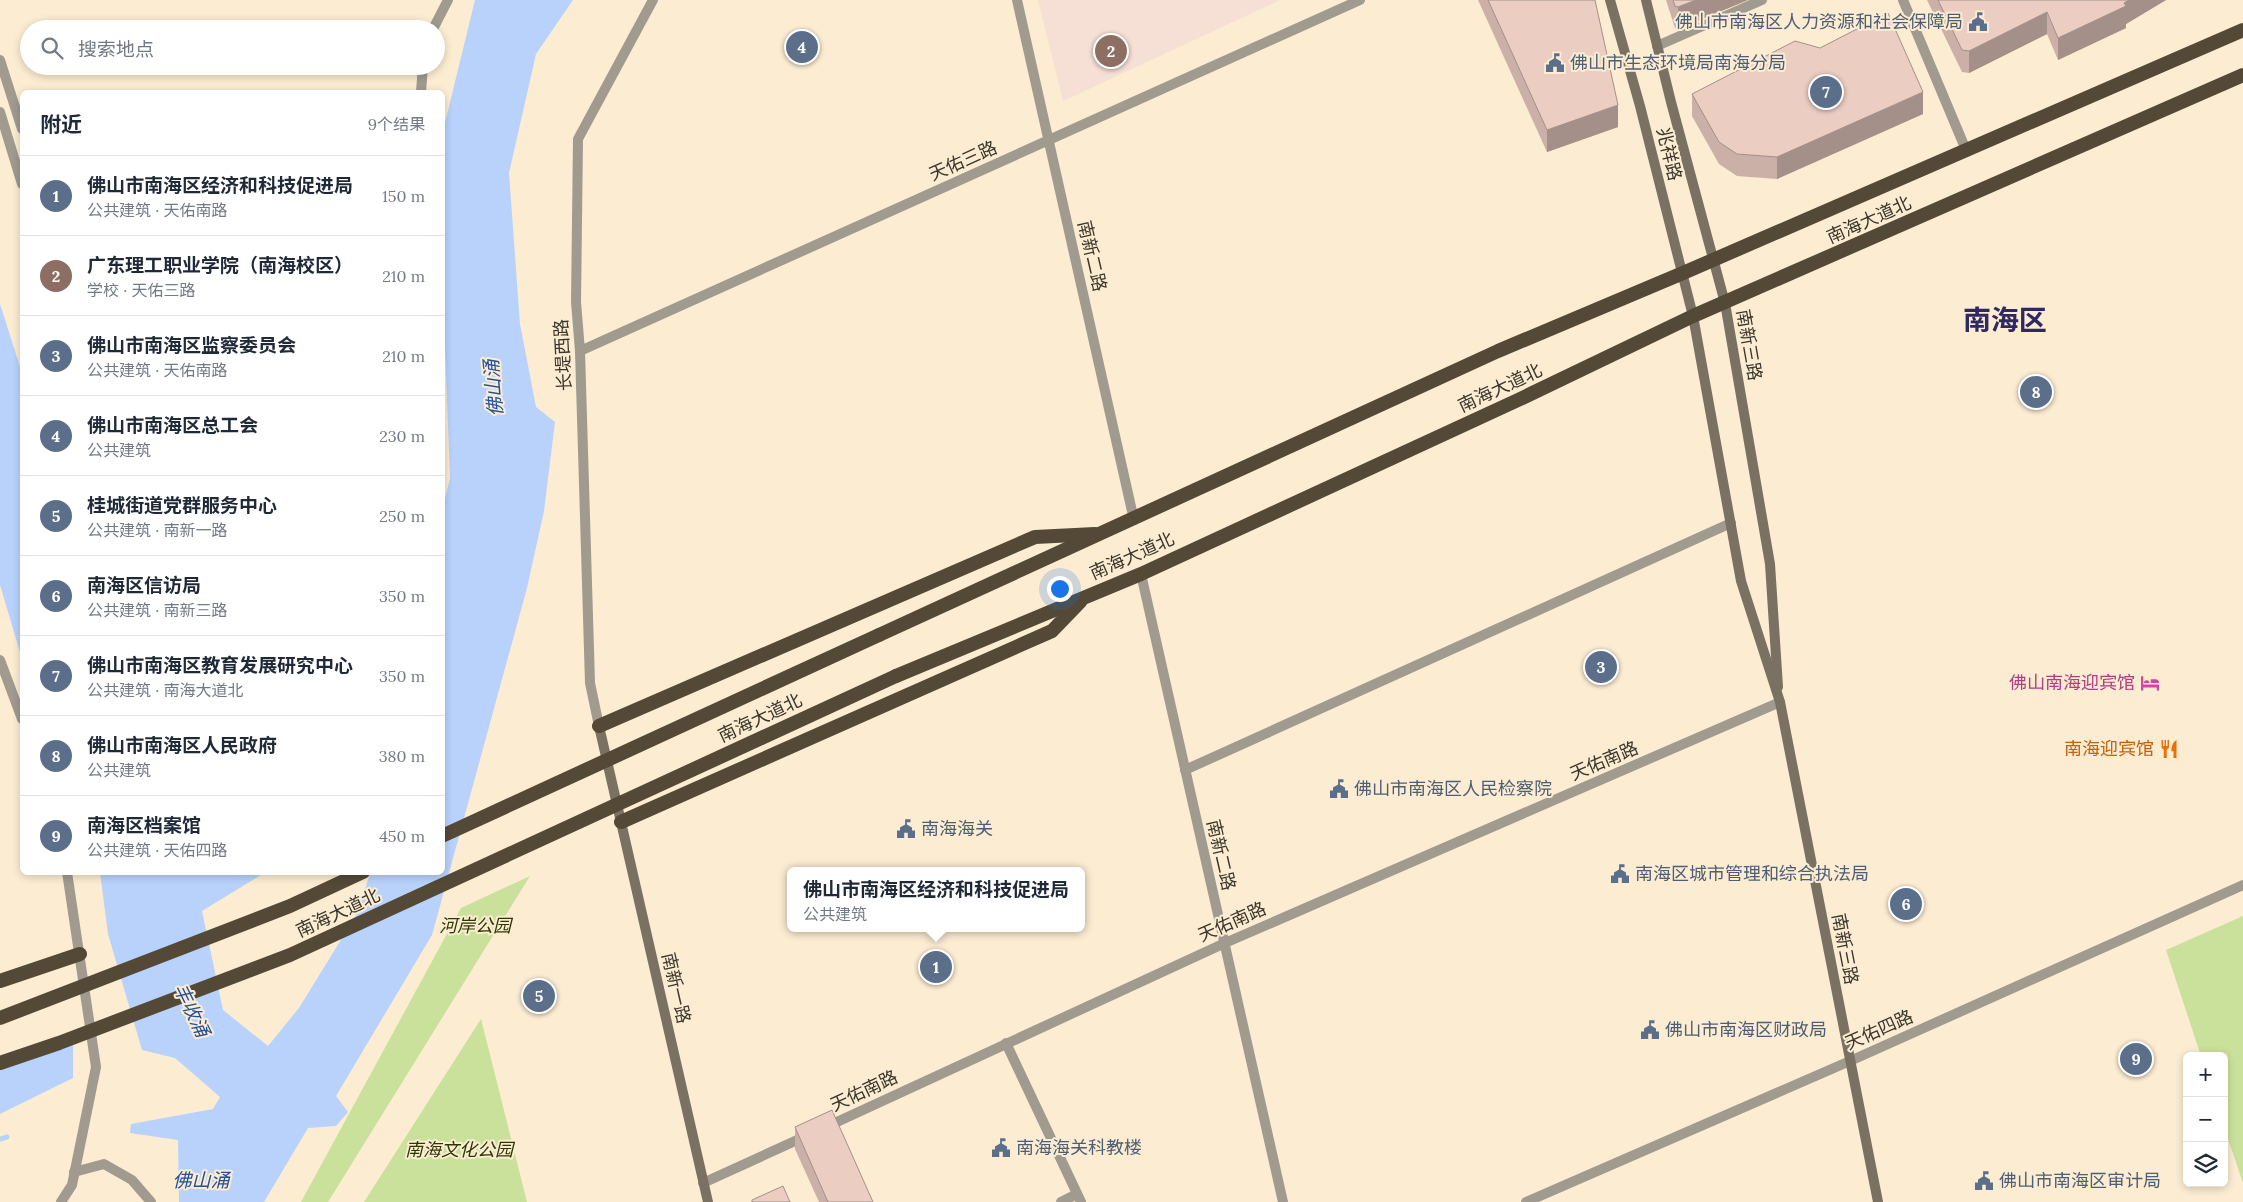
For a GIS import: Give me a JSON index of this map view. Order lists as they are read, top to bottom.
{
  "streets": {
    "highway": ["南海大道北"],
    "main road": ["兆祥路", "南新三路", "南新一路"],
    "street": [
      "天佑三路",
      "南新二路",
      "长堤西路",
      "天佑南路",
      "天佑四路"
    ]
  },
  "crossings": [
    ["兆祥路", "南海大道北"],
    ["兆祥路", "南新三路"],
    ["天佑三路", "南新二路"],
    ["天佑三路", "长堤西路"],
    ["南海大道北", "南新二路"],
    ["南海大道北", "南新三路"],
    ["南新二路", "天佑南路"],
    ["南新三路", "天佑南路"],
    ["南新三路", "天佑四路"],
    ["长堤西路", "南新一路"],
    ["天佑南路", "南新一路"]
  ],
  "districts": ["南海区"],
  "water": ["佛山涌", "丰收涌"],
  "parks": ["河岸公园", "南海文化公园"],
  "places": {
    "public building": [
      "佛山市南海区人力资源和社会保障局",
      "佛山市生态环境局南海分局",
      "佛山市南海区人民检察院",
      "南海海关",
      "南海区城市管理和综合执法局",
      "佛山市南海区财政局",
      "南海海关科教楼",
      "佛山市南海区审计局"
    ],
    "hotel": ["佛山南海迎宾馆"],
    "restaurant": ["南海迎宾馆"]
  },
  "page": {
    "search": "搜索地点",
    "pins": [
      "4",
      "2",
      "7",
      "8",
      "3",
      "6",
      "1",
      "5",
      "9"
    ],
    "heading": ["附近", "9个结果"],
    "list": [
      {
        "mark": "1",
        "name": "佛山市南海区经济和科技促进局",
        "note": "公共建筑 · 天佑南路",
        "value": "150 m"
      },
      {
        "mark": "2",
        "name": "广东理工职业学院（南海校区）",
        "note": "学校 · 天佑三路",
        "value": "210 m"
      },
      {
        "mark": "3",
        "name": "佛山市南海区监察委员会",
        "note": "公共建筑 · 天佑南路",
        "value": "210 m"
      },
      {
        "mark": "4",
        "name": "佛山市南海区总工会",
        "note": "公共建筑",
        "value": "230 m"
      },
      {
        "mark": "5",
        "name": "桂城街道党群服务中心",
        "note": "公共建筑 · 南新一路",
        "value": "250 m"
      },
      {
        "mark": "6",
        "name": "南海区信访局",
        "note": "公共建筑 · 南新三路",
        "value": "350 m"
      },
      {
        "mark": "7",
        "name": "佛山市南海区教育发展研究中心",
        "note": "公共建筑 · 南海大道北",
        "value": "350 m"
      },
      {
        "mark": "8",
        "name": "佛山市南海区人民政府",
        "note": "公共建筑",
        "value": "380 m"
      },
      {
        "mark": "9",
        "name": "南海区档案馆",
        "note": "公共建筑 · 天佑四路",
        "value": "450 m"
      }
    ],
    "popup": ["佛山市南海区经济和科技促进局", "公共建筑"],
    "map_buttons": ["+", "−"]
  }
}
